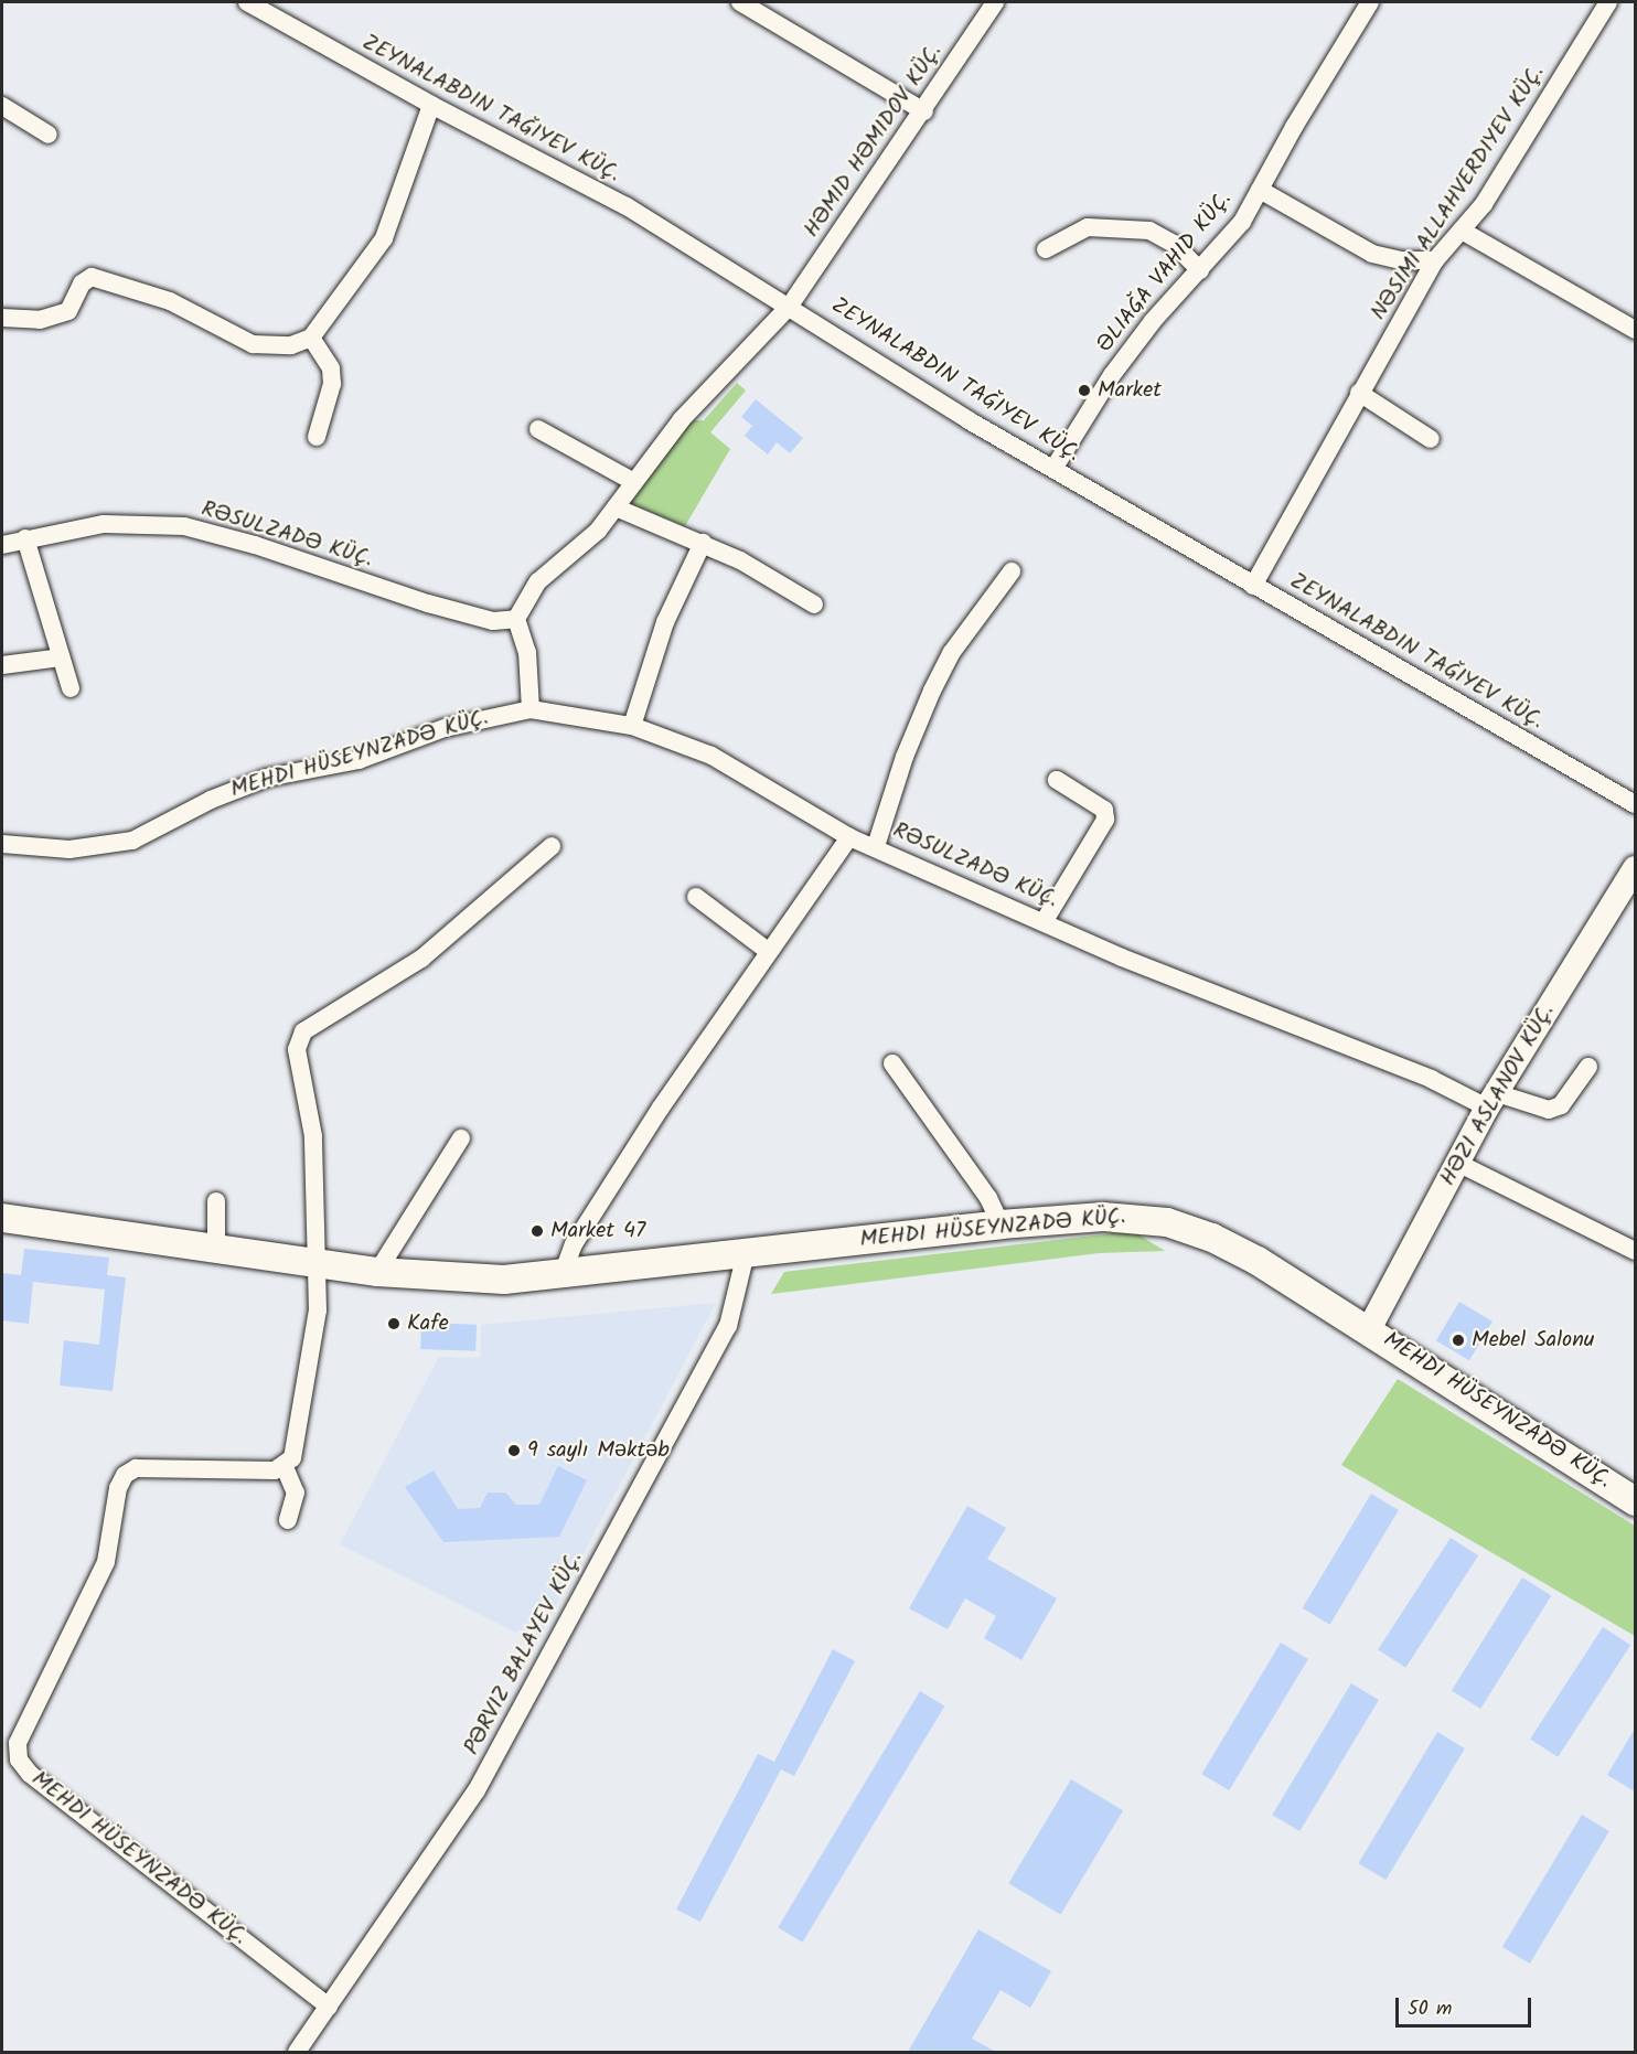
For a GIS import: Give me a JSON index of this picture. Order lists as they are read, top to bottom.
{
  "streets": {
    "main road": ["MEHDI HÜSEYNZADƏ KÜÇ.", "HƏZI ASLANOV KÜÇ."],
    "street": [
      "HƏMID HƏMIDOV KÜÇ.",
      "NƏSIMI ALLAHVERDIYEV KÜÇ.",
      "ƏLIAĞA VAHID KÜÇ.",
      "RƏSULZADƏ KÜÇ.",
      "PƏRVIZ BALAYEV KÜÇ."
    ]
  },
  "crossings": [
    ["RƏSULZADƏ KÜÇ.", "MEHDI HÜSEYNZADƏ KÜÇ."],
    ["RƏSULZADƏ KÜÇ.", "HƏZI ASLANOV KÜÇ."],
    ["MEHDI HÜSEYNZADƏ KÜÇ.", "HƏZI ASLANOV KÜÇ."],
    ["MEHDI HÜSEYNZADƏ KÜÇ.", "PƏRVIZ BALAYEV KÜÇ."]
  ],
  "places": [
    "Market",
    "Market 47",
    "Kafe",
    "Mebel Salonu",
    "9 saylı Məktəb"
  ],
  "scale_bar": "50 m"
}
